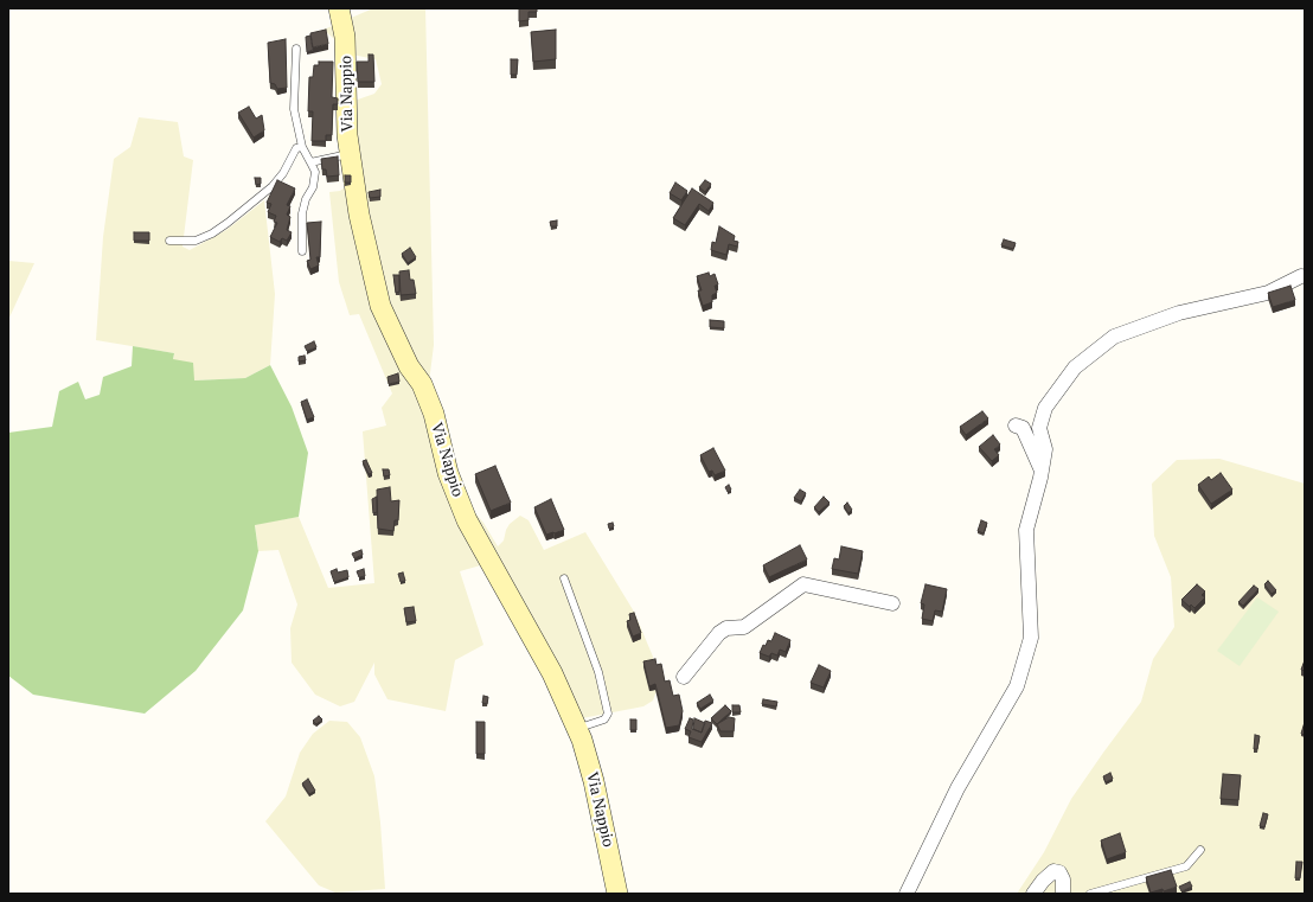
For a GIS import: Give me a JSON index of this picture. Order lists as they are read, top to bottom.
{
  "streets": {
    "street": ["Via Nappio"]
  }
}
